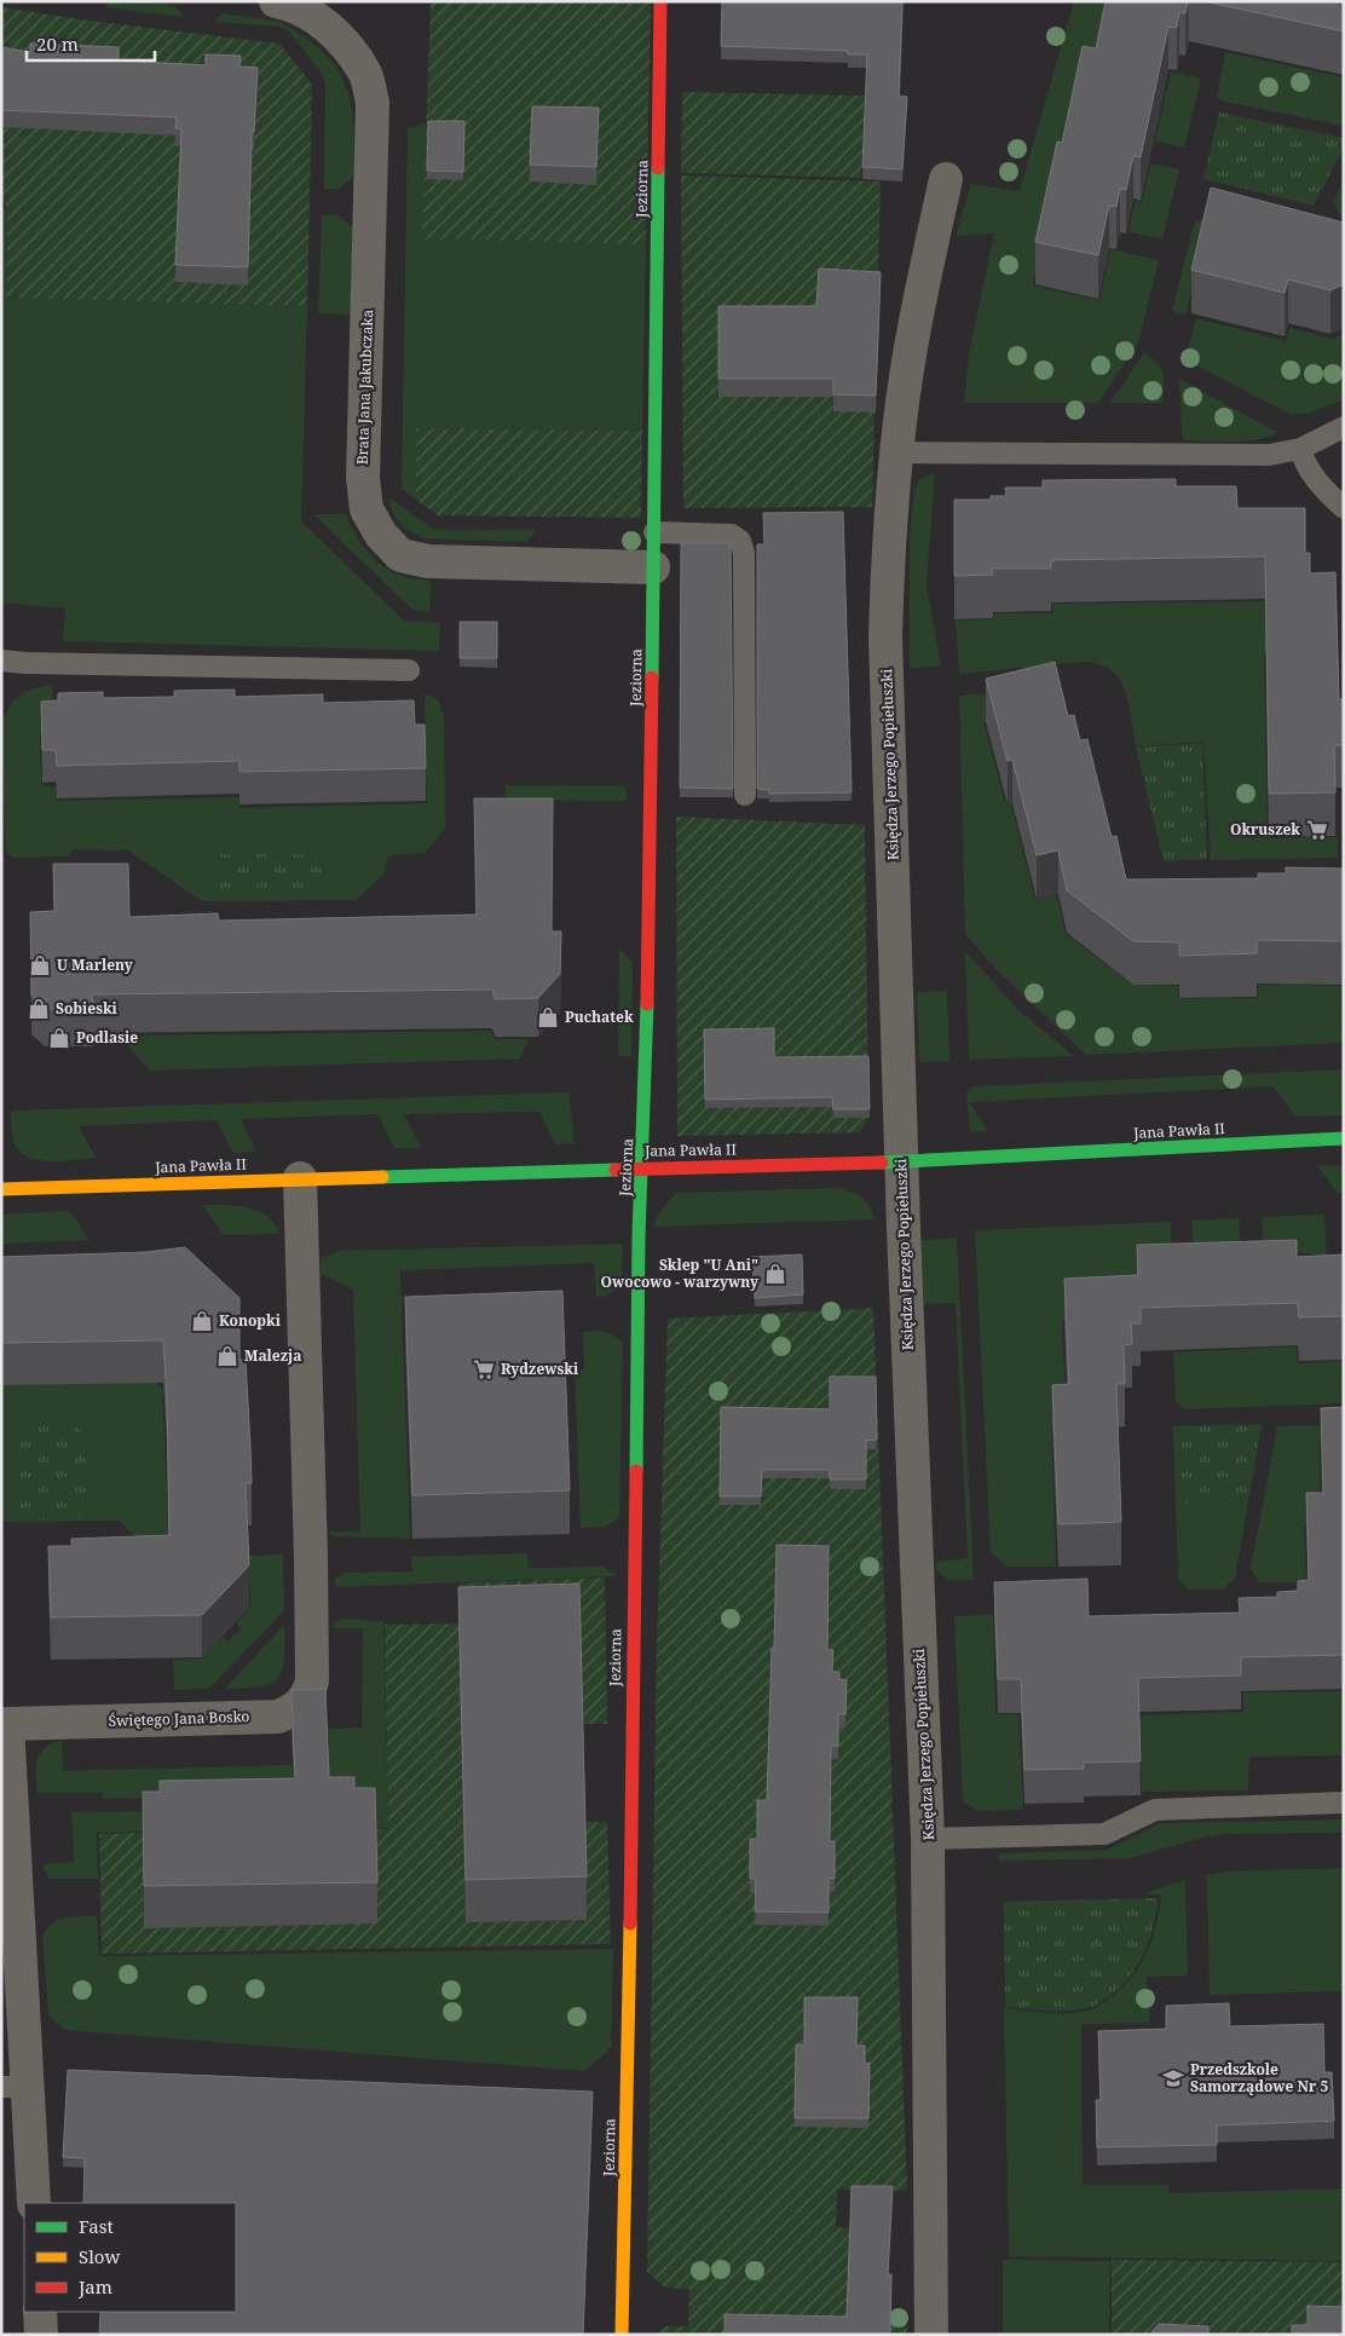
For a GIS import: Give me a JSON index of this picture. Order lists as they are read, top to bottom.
{
  "streets": {
    "street": [
      "Jeziorna",
      "Brata Jana Jakubczaka",
      "Księdza Jerzego Popiełuszki",
      "Jana Pawła II",
      "Świętego Jana Bosko"
    ]
  },
  "crossings": [
    ["Jeziorna", "Brata Jana Jakubczaka"],
    ["Jeziorna", "Jana Pawła II"],
    ["Księdza Jerzego Popiełuszki", "Jana Pawła II"],
    ["Jana Pawła II", "Świętego Jana Bosko"]
  ],
  "places": {
    "supermarket": ["Okruszek", "Rydzewski"],
    "shop": [
      "U Marleny",
      "Sobieski",
      "Puchatek",
      "Podlasie",
      "Sklep \"U Ani\" Owocowo - warzywny",
      "Konopki",
      "Malezja"
    ],
    "school or university": ["Przedszkole Samorządowe Nr 5"]
  },
  "legend": ["Fast", "Slow", "Jam"],
  "scale_bar": "20 m"
}
